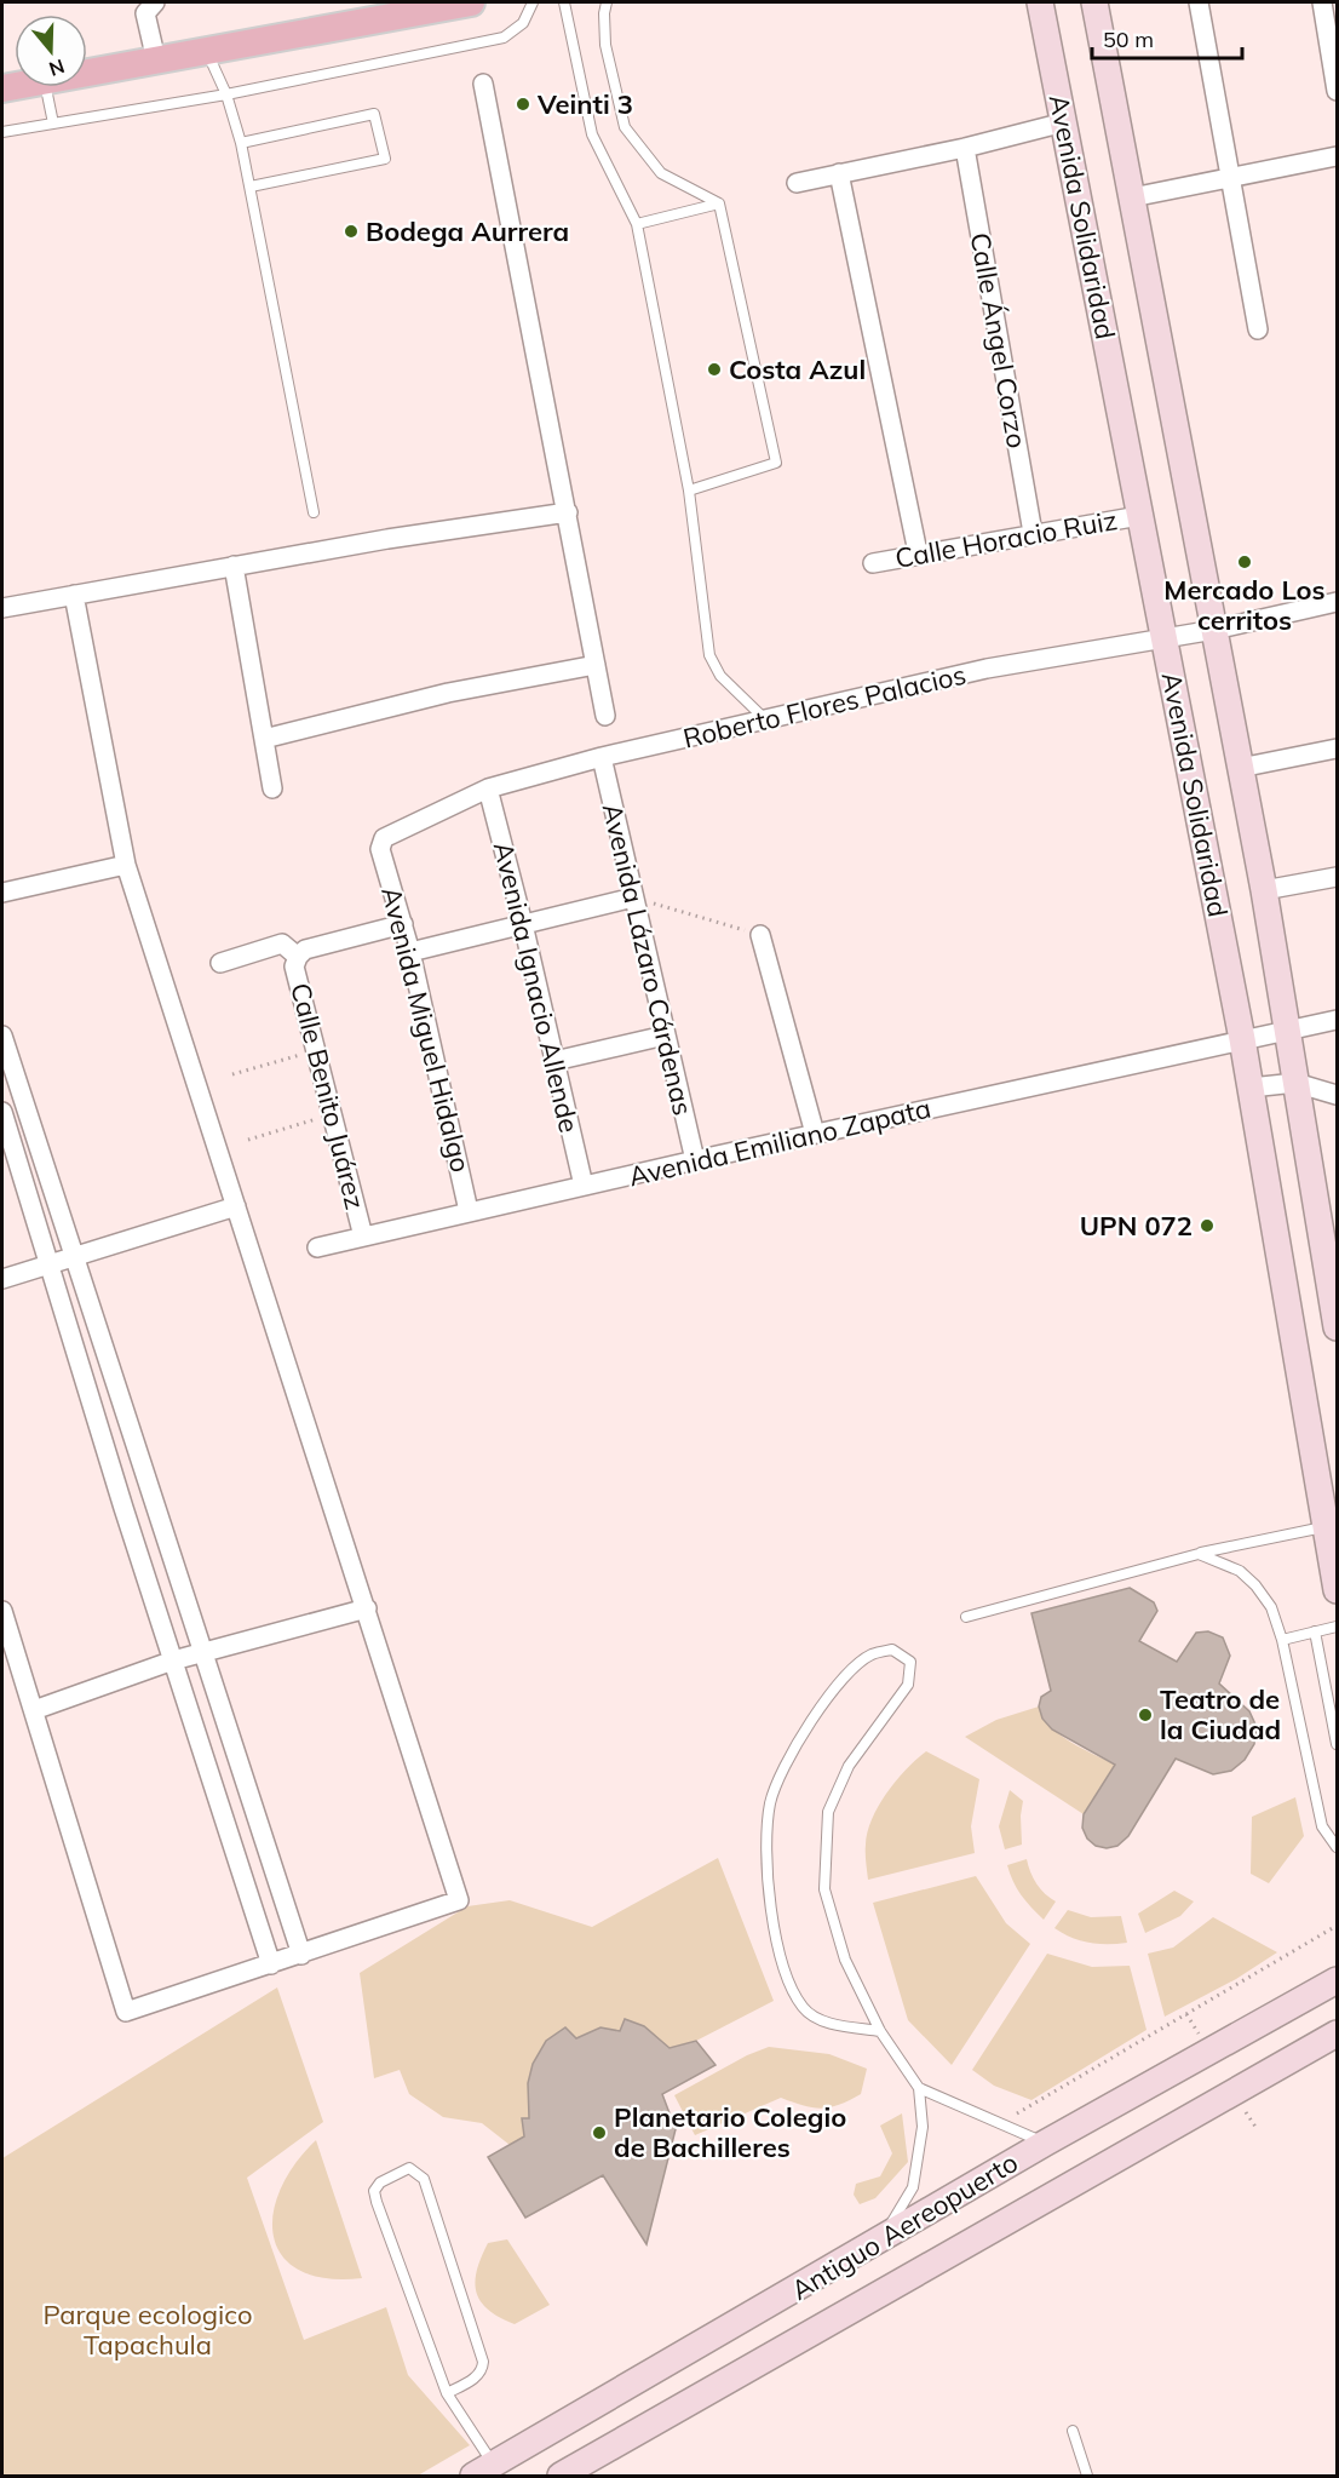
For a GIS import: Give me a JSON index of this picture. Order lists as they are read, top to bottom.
{
  "streets": {
    "main road": ["Avenida Solidaridad", "Antiguo Aereopuerto"],
    "street": [
      "Calle Ángel Corzo",
      "Calle Horacio Ruiz",
      "Roberto Flores Palacios",
      "Avenida Lázaro Cárdenas",
      "Avenida Ignacio Allende",
      "Avenida Miguel Hidalgo",
      "Calle Benito Juárez",
      "Avenida Emiliano Zapata"
    ]
  },
  "crossings": [
    ["Avenida Solidaridad", "Calle Horacio Ruiz"],
    ["Avenida Solidaridad", "Roberto Flores Palacios"],
    ["Avenida Solidaridad", "Avenida Emiliano Zapata"],
    ["Calle Ángel Corzo", "Calle Horacio Ruiz"],
    ["Roberto Flores Palacios", "Avenida Lázaro Cárdenas"],
    ["Roberto Flores Palacios", "Avenida Ignacio Allende"],
    ["Roberto Flores Palacios", "Avenida Miguel Hidalgo"],
    ["Avenida Lázaro Cárdenas", "Avenida Emiliano Zapata"],
    ["Avenida Ignacio Allende", "Avenida Miguel Hidalgo"],
    ["Avenida Ignacio Allende", "Avenida Emiliano Zapata"],
    ["Avenida Miguel Hidalgo", "Avenida Emiliano Zapata"],
    ["Calle Benito Juárez", "Avenida Emiliano Zapata"]
  ],
  "parks": ["Parque ecologico Tapachula"],
  "places": [
    "Veinti 3",
    "Bodega Aurrera",
    "Costa Azul",
    "Mercado Los cerritos",
    "UPN 072",
    "Teatro de la Ciudad",
    "Planetario Colegio de Bachilleres"
  ],
  "scale_bar": "50 m",
  "north": "bottom"
}
